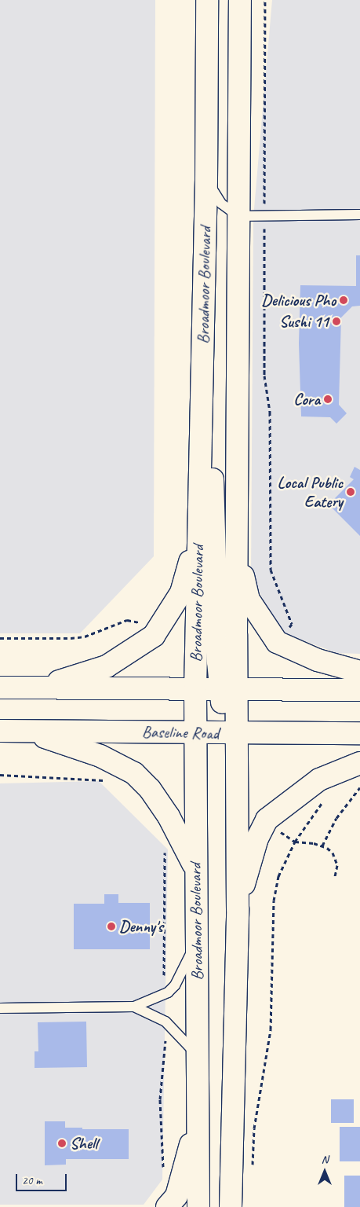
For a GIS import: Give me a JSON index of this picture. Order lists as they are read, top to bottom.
{
  "streets": {
    "main road": ["Broadmoor Boulevard", "Baseline Road"]
  },
  "crossings": [
    ["Broadmoor Boulevard", "Baseline Road"]
  ],
  "places": [
    "Delicious Pho",
    "Sushi 11",
    "Cora",
    "Local Public Eatery",
    "Denny's",
    "Shell"
  ],
  "scale_bar": "20 m",
  "north": "top"
}
